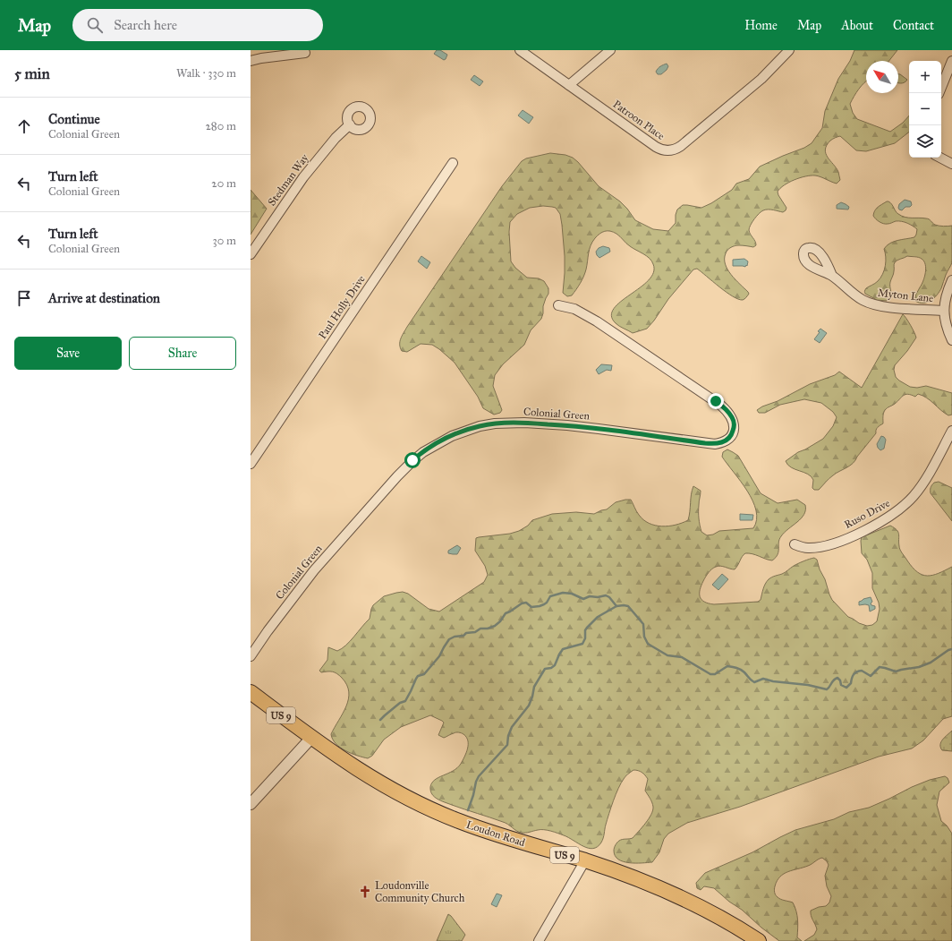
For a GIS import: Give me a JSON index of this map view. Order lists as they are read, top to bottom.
{
  "streets": {
    "main road": ["US 9", "Loudon Road"],
    "street": [
      "Patroon Place",
      "Stedman Way",
      "Myton Lane",
      "Paul Holly Drive",
      "Colonial Green",
      "Ruso Drive"
    ]
  },
  "places": {
    "church": ["Loudonville Community Church"]
  },
  "north": "top left",
  "page": {
    "header": "Map",
    "search": "Search here",
    "nav": [
      "Home",
      "Map",
      "About",
      "Contact"
    ],
    "heading": ["5 min", "Walk · 330 m"],
    "map_buttons": ["+", "−"],
    "list": [
      ["Continue", "Colonial Green", "280 m"],
      ["Turn left", "Colonial Green", "20 m"],
      ["Turn left", "Colonial Green", "30 m"],
      "Arrive at destination"
    ],
    "buttons": ["Save", "Share"]
  }
}
